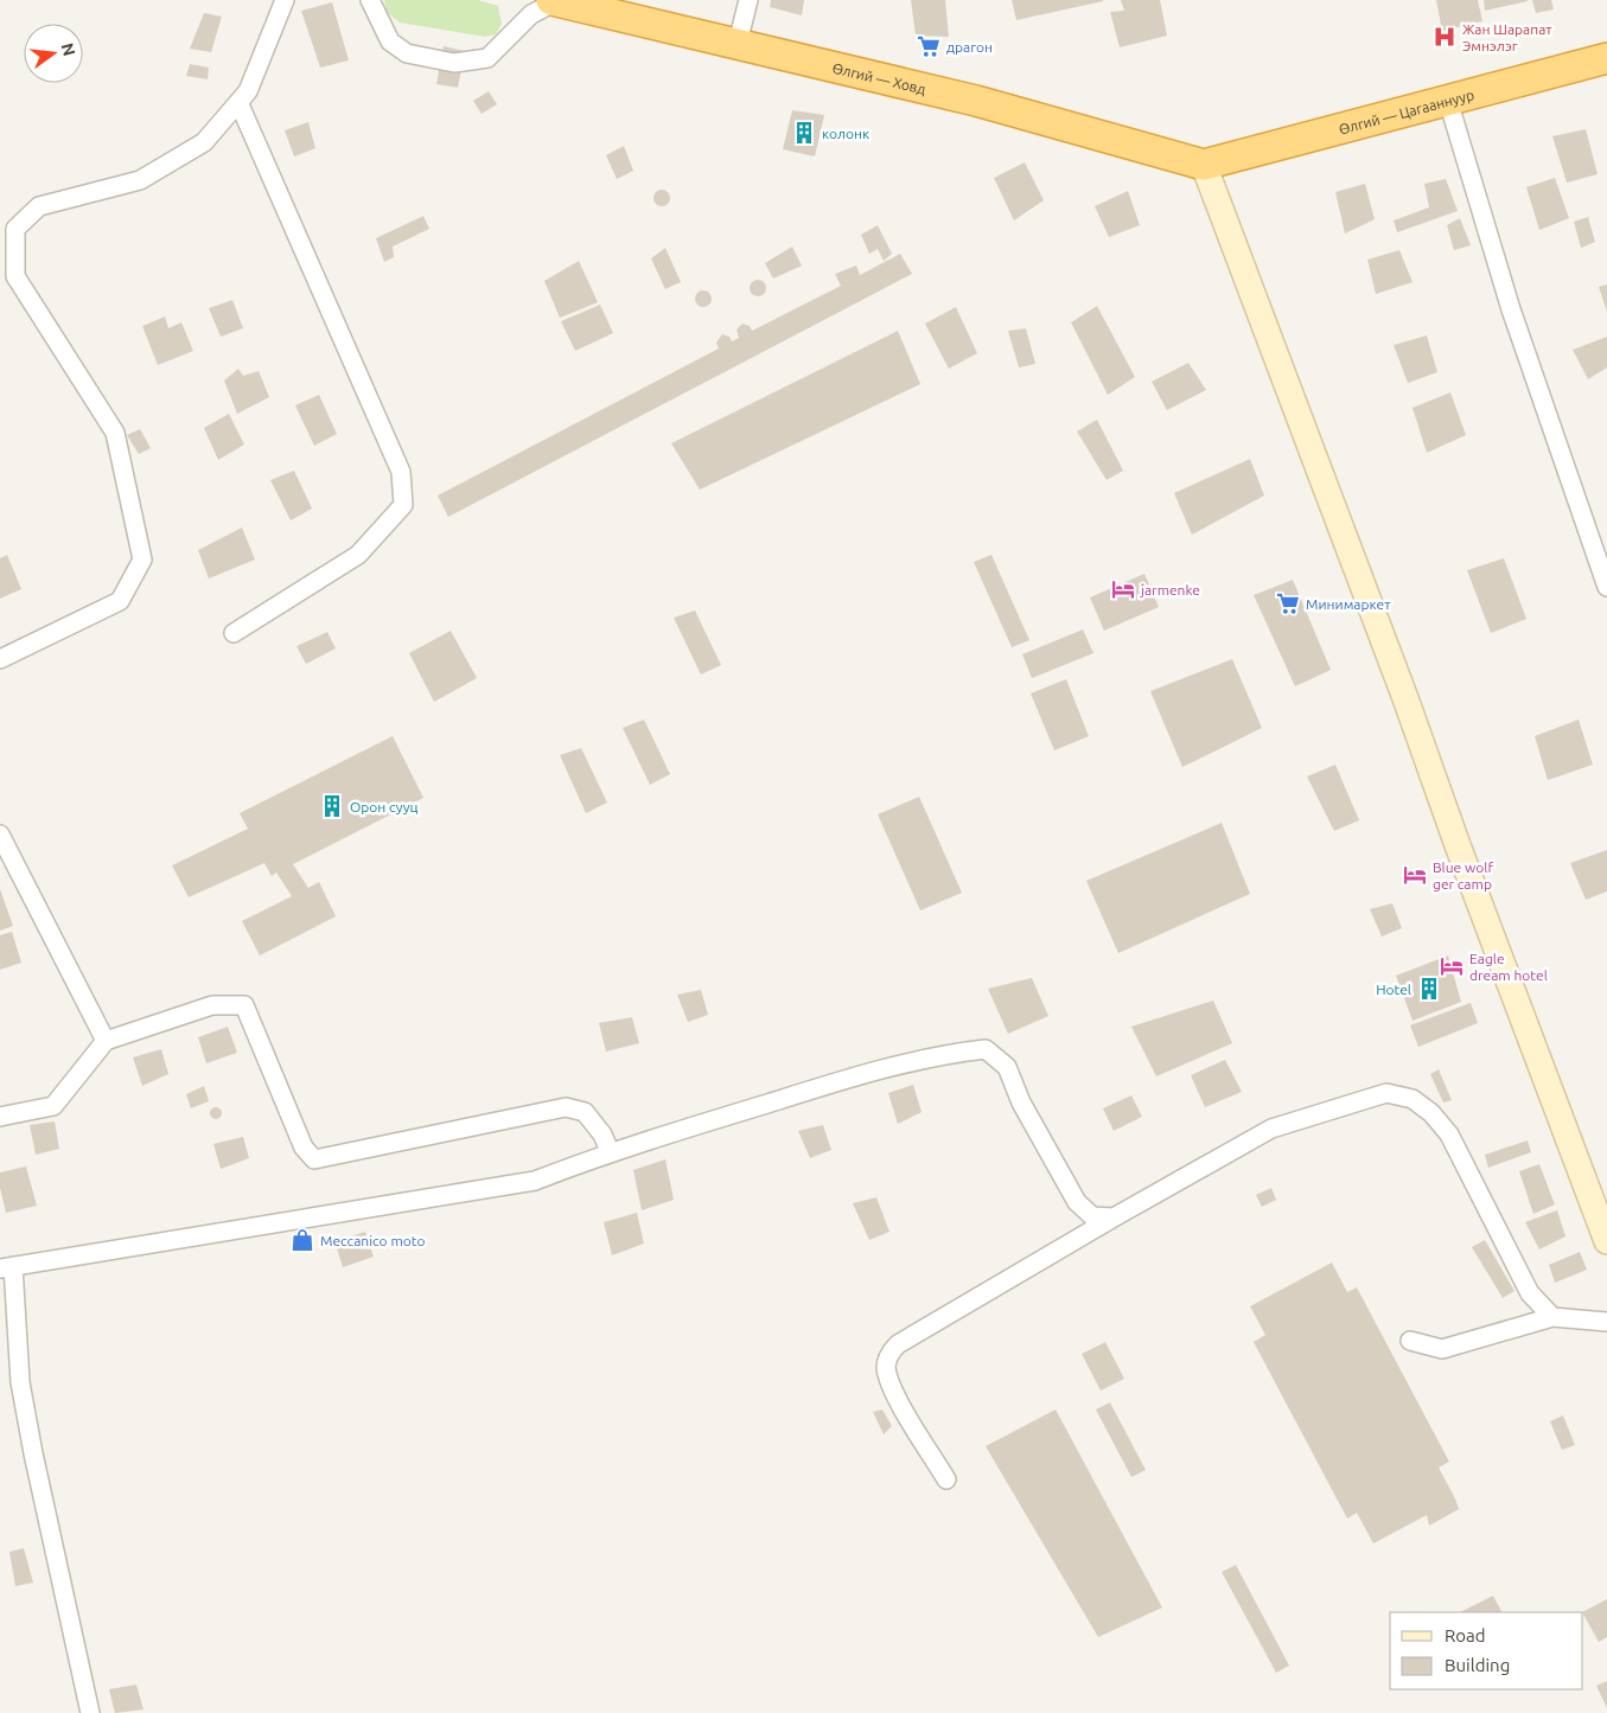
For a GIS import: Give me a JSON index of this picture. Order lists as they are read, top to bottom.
{
  "streets": {
    "highway": ["Өлгий — Ховд", "Өлгий — Цагааннуур"]
  },
  "crossings": [
    ["Өлгий — Ховд", "Өлгий — Цагааннуур"]
  ],
  "places": {
    "hospital": ["Жан Шарапат Эмнэлэг"],
    "supermarket": ["драгон", "Минимаркет"],
    "building": ["колонк", "Орон сууц", "Hotel"],
    "hotel": ["jarmenke", "Blue wolf ger camp", "Eagle dream hotel"],
    "shop": ["Meccanico moto"]
  },
  "legend": ["Road", "Building"],
  "north": "right"
}
